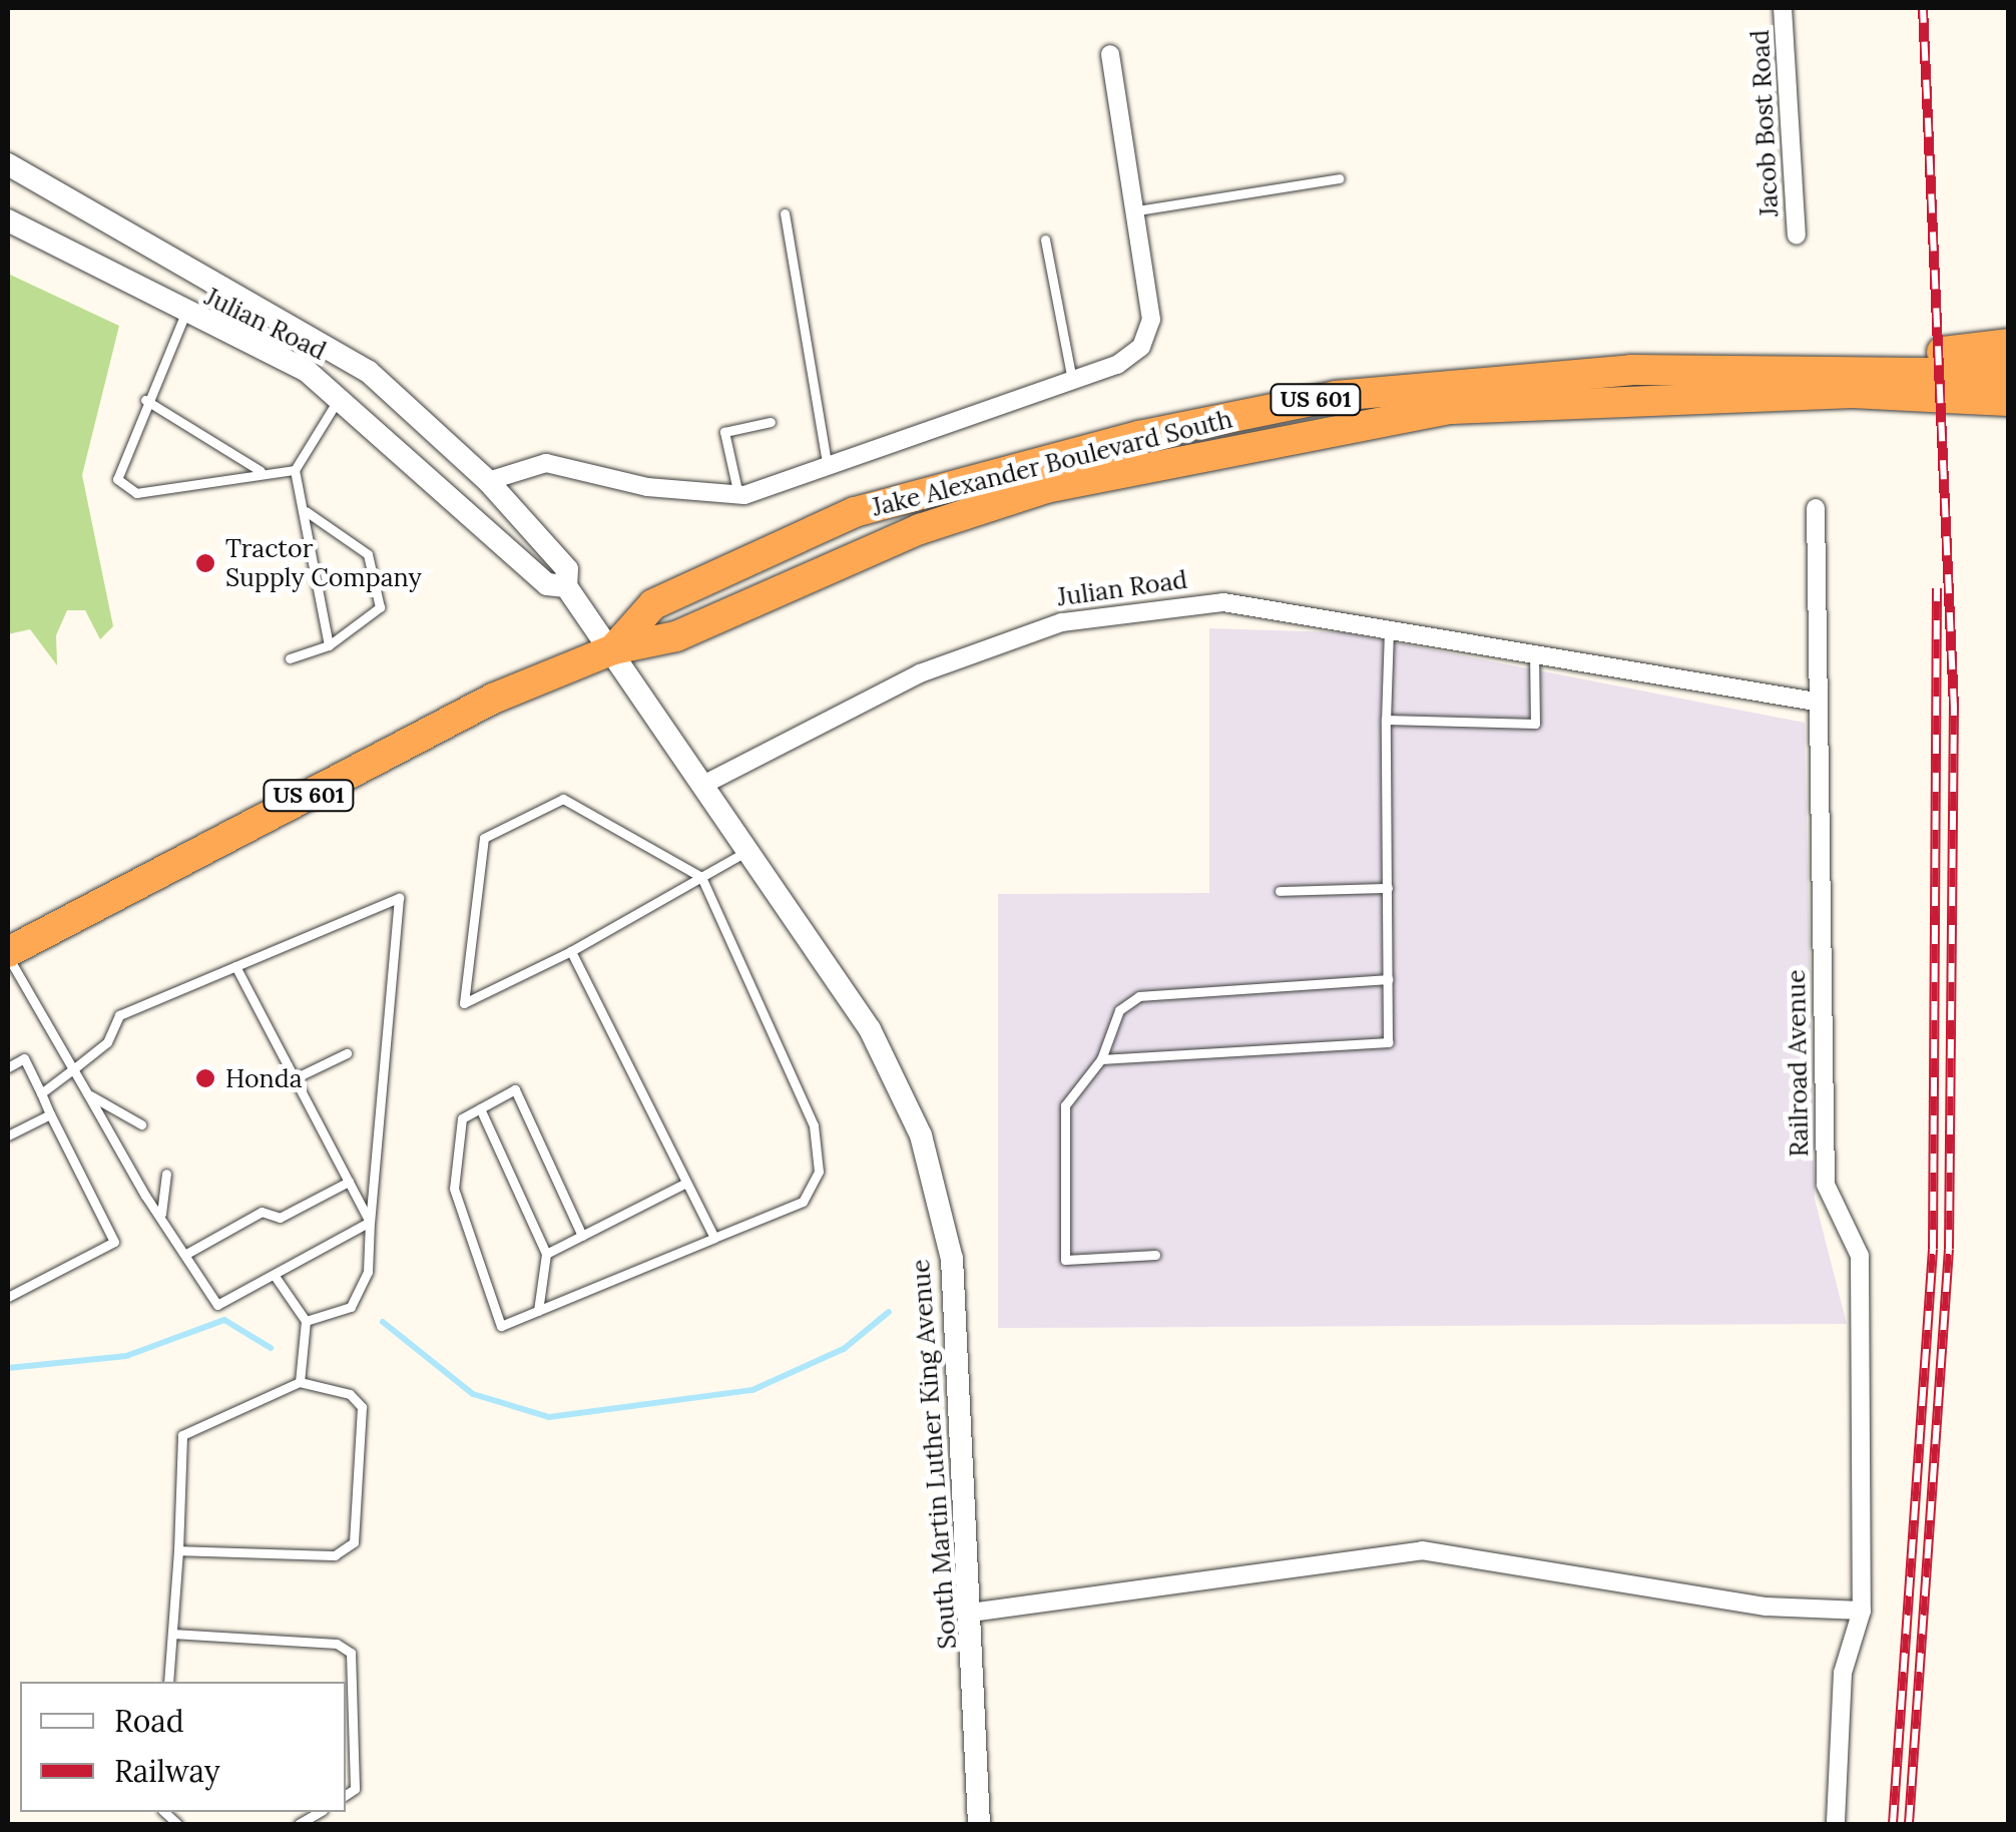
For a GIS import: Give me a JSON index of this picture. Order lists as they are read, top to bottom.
{
  "streets": {
    "highway": ["US 601", "Jake Alexander Boulevard South"],
    "street": [
      "Jacob Bost Road",
      "Julian Road",
      "Railroad Avenue",
      "South Martin Luther King Avenue"
    ]
  },
  "crossings": [
    ["Julian Road", "Jake Alexander Boulevard South"],
    ["Julian Road", "Railroad Avenue"],
    ["Julian Road", "South Martin Luther King Avenue"]
  ],
  "places": ["Tractor Supply Company", "Honda"],
  "legend": ["Road", "Railway"]
}
